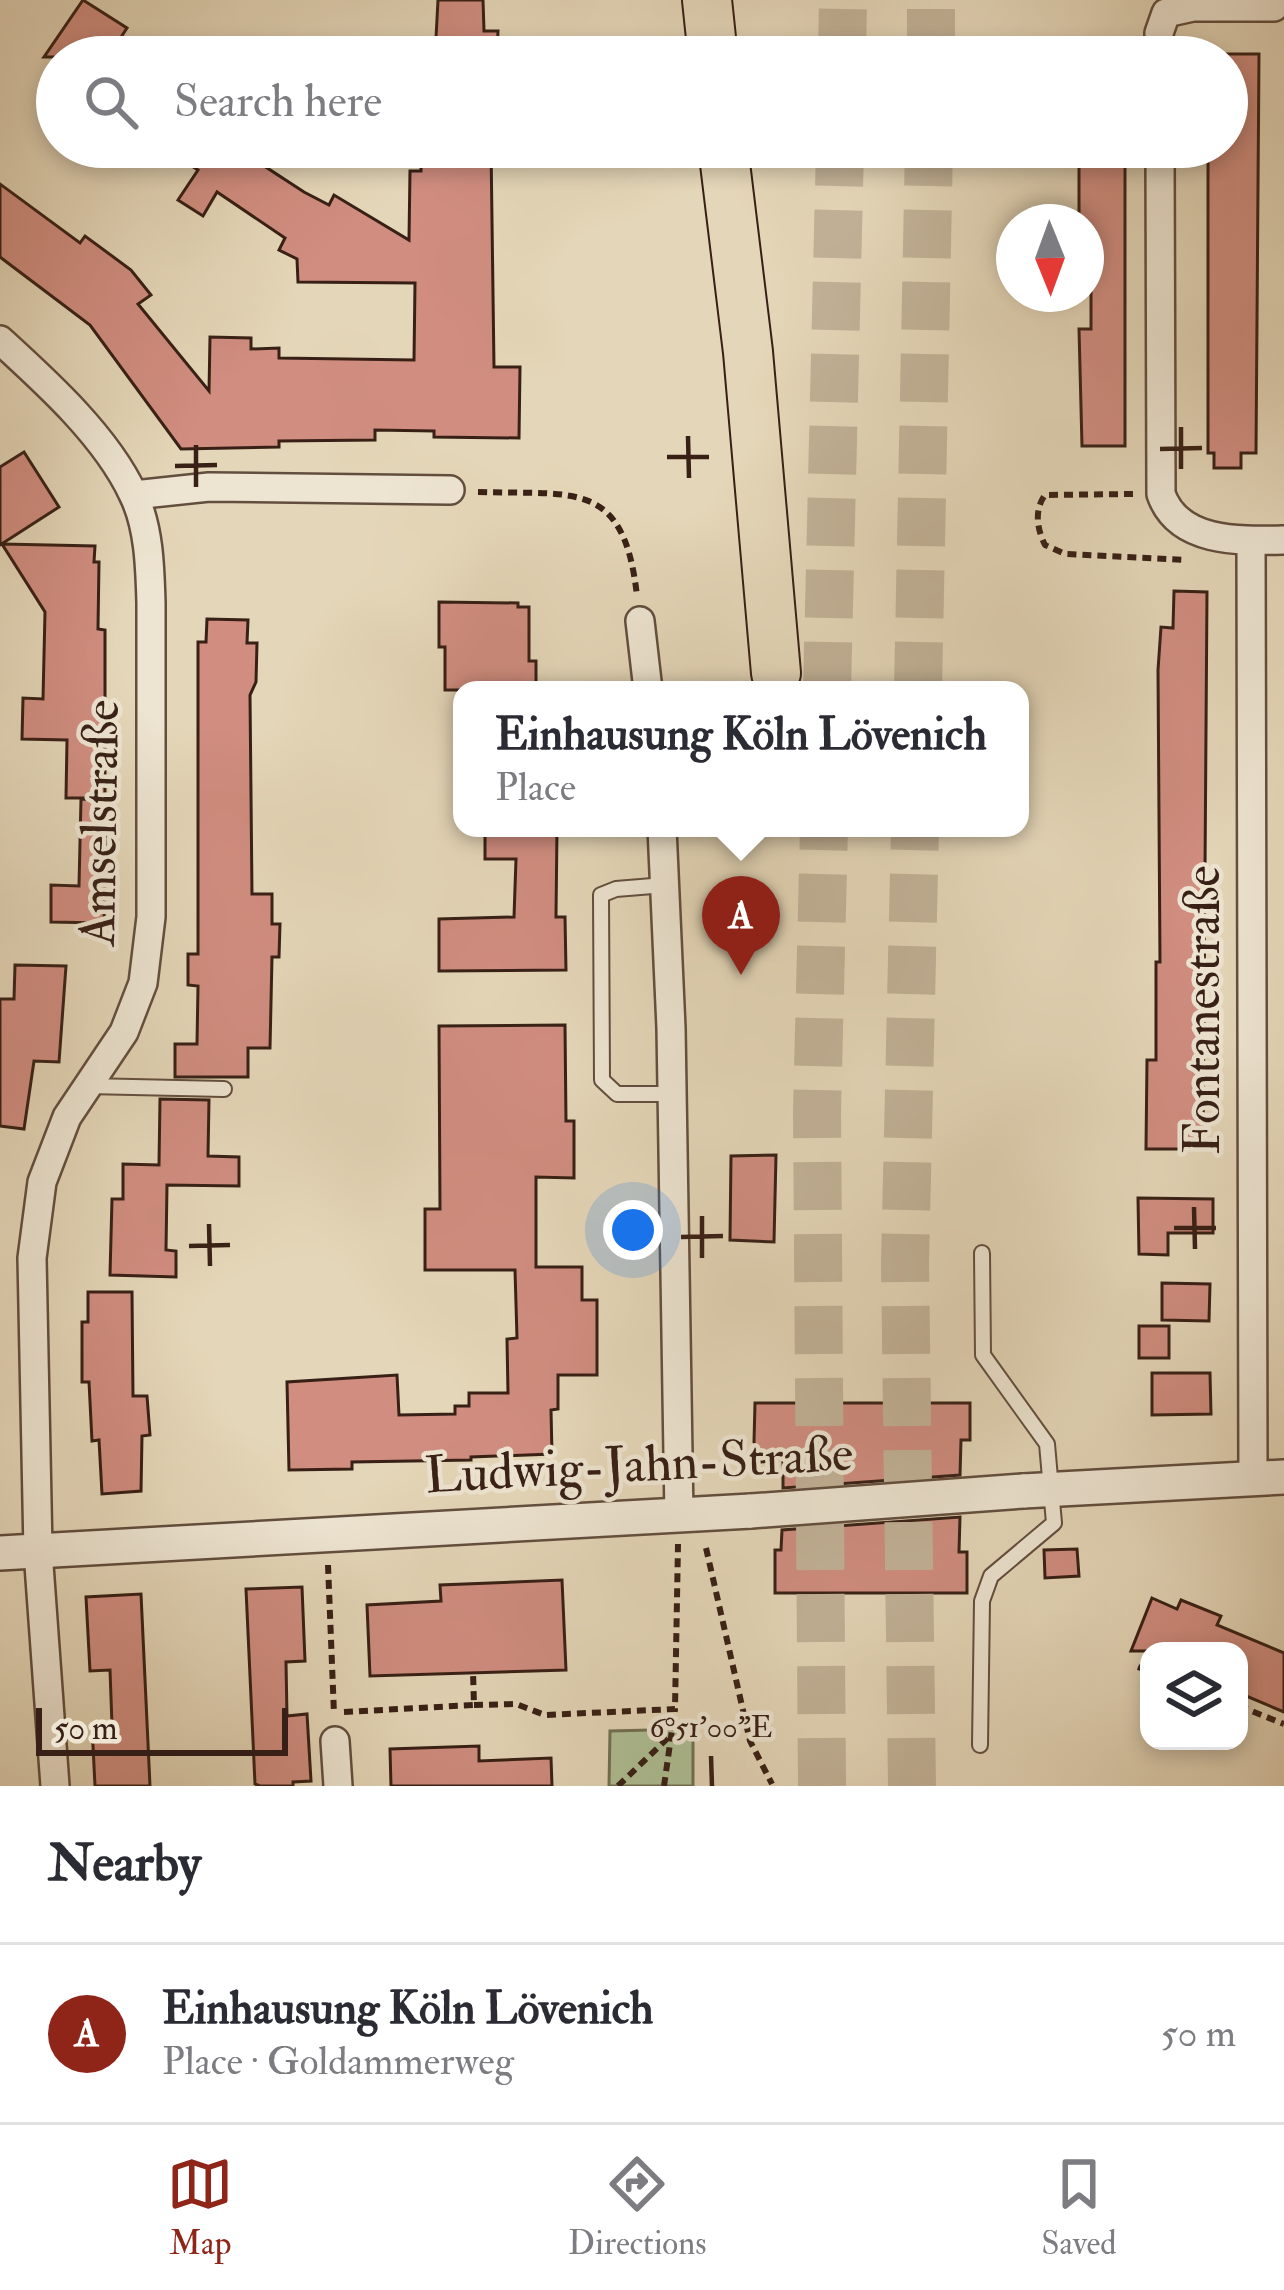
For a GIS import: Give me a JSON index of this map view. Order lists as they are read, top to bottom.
{
  "streets": {
    "street": ["Amselstraße", "Fontanestraße", "Ludwig-Jahn-Straße"]
  },
  "crossings": [
    ["Amselstraße", "Ludwig-Jahn-Straße"],
    ["Fontanestraße", "Ludwig-Jahn-Straße"]
  ],
  "scale_bar": "50 m",
  "north": "bottom",
  "page": {
    "search": "Search here",
    "popup": ["Einhausung Köln Lövenich", "Place"],
    "pins": "A",
    "scale": "50 m",
    "heading": "Nearby",
    "list": [
      {
        "mark": "A",
        "name": "Einhausung Köln Lövenich",
        "note": "Place · Goldammerweg",
        "value": "50 m"
      }
    ],
    "nav": ["Map", "Directions", "Saved"]
  },
  "coordinates": ["6°51'00\"E"]
}
